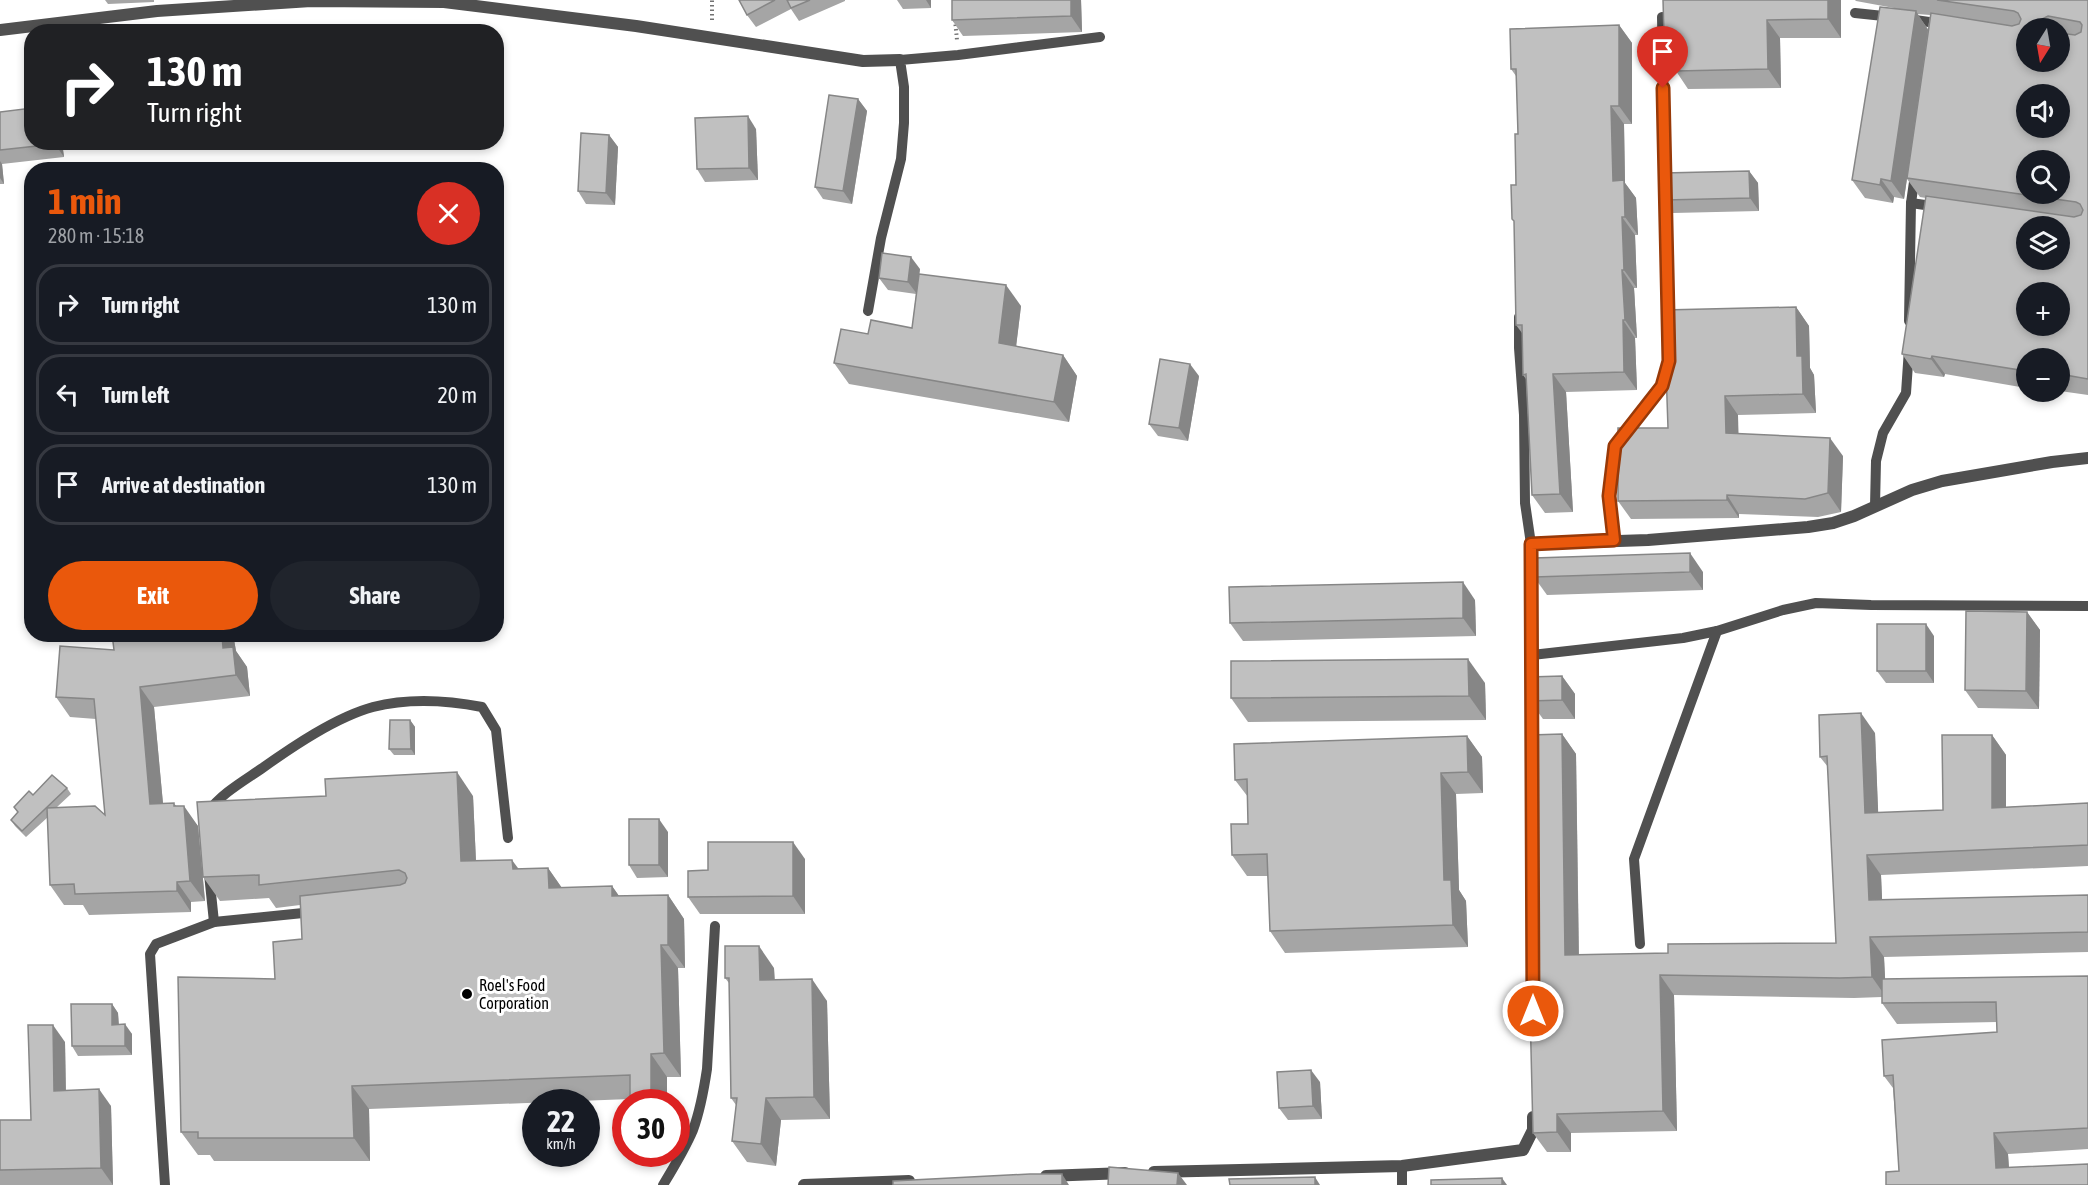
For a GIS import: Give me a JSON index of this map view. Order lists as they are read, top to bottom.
{
  "places": ["Roel's Food Corporation"],
  "north": "bottom",
  "page": {
    "map_buttons": ["+", "−"],
    "turn": ["130 m", "Turn right"],
    "heading": ["1 min", "280 m · 15:18"],
    "list": [
      {
        "name": "Turn right",
        "value": "130 m"
      },
      {
        "name": "Turn left",
        "value": "20 m"
      },
      {
        "name": "Arrive at destination",
        "value": "130 m"
      }
    ],
    "buttons": ["Exit", "Share"],
    "speed": "22 km/h",
    "limit": "30"
  }
}
